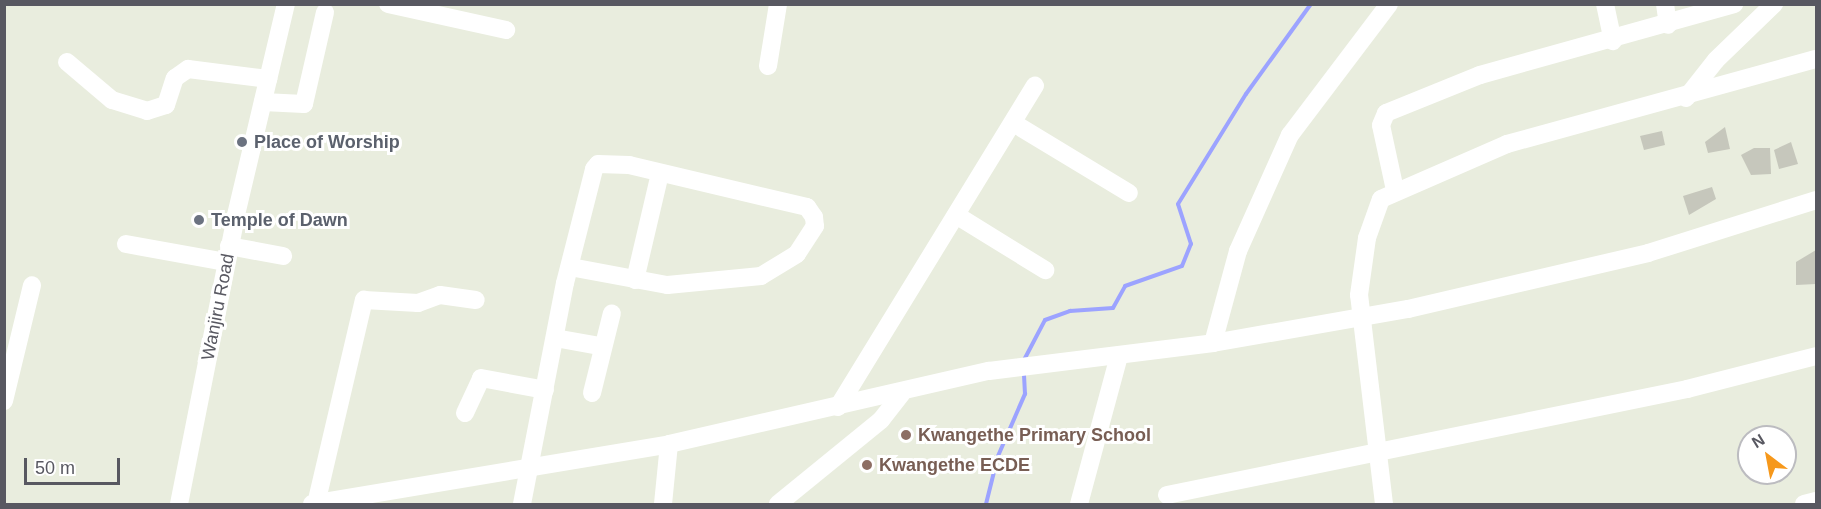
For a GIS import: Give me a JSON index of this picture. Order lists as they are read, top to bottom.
{
  "streets": {
    "street": ["Wanjiru Road"]
  },
  "places": [
    "Place of Worship",
    "Temple of Dawn",
    "Kwangethe Primary School",
    "Kwangethe ECDE"
  ],
  "scale_bar": "50 m",
  "north": "top left"
}
